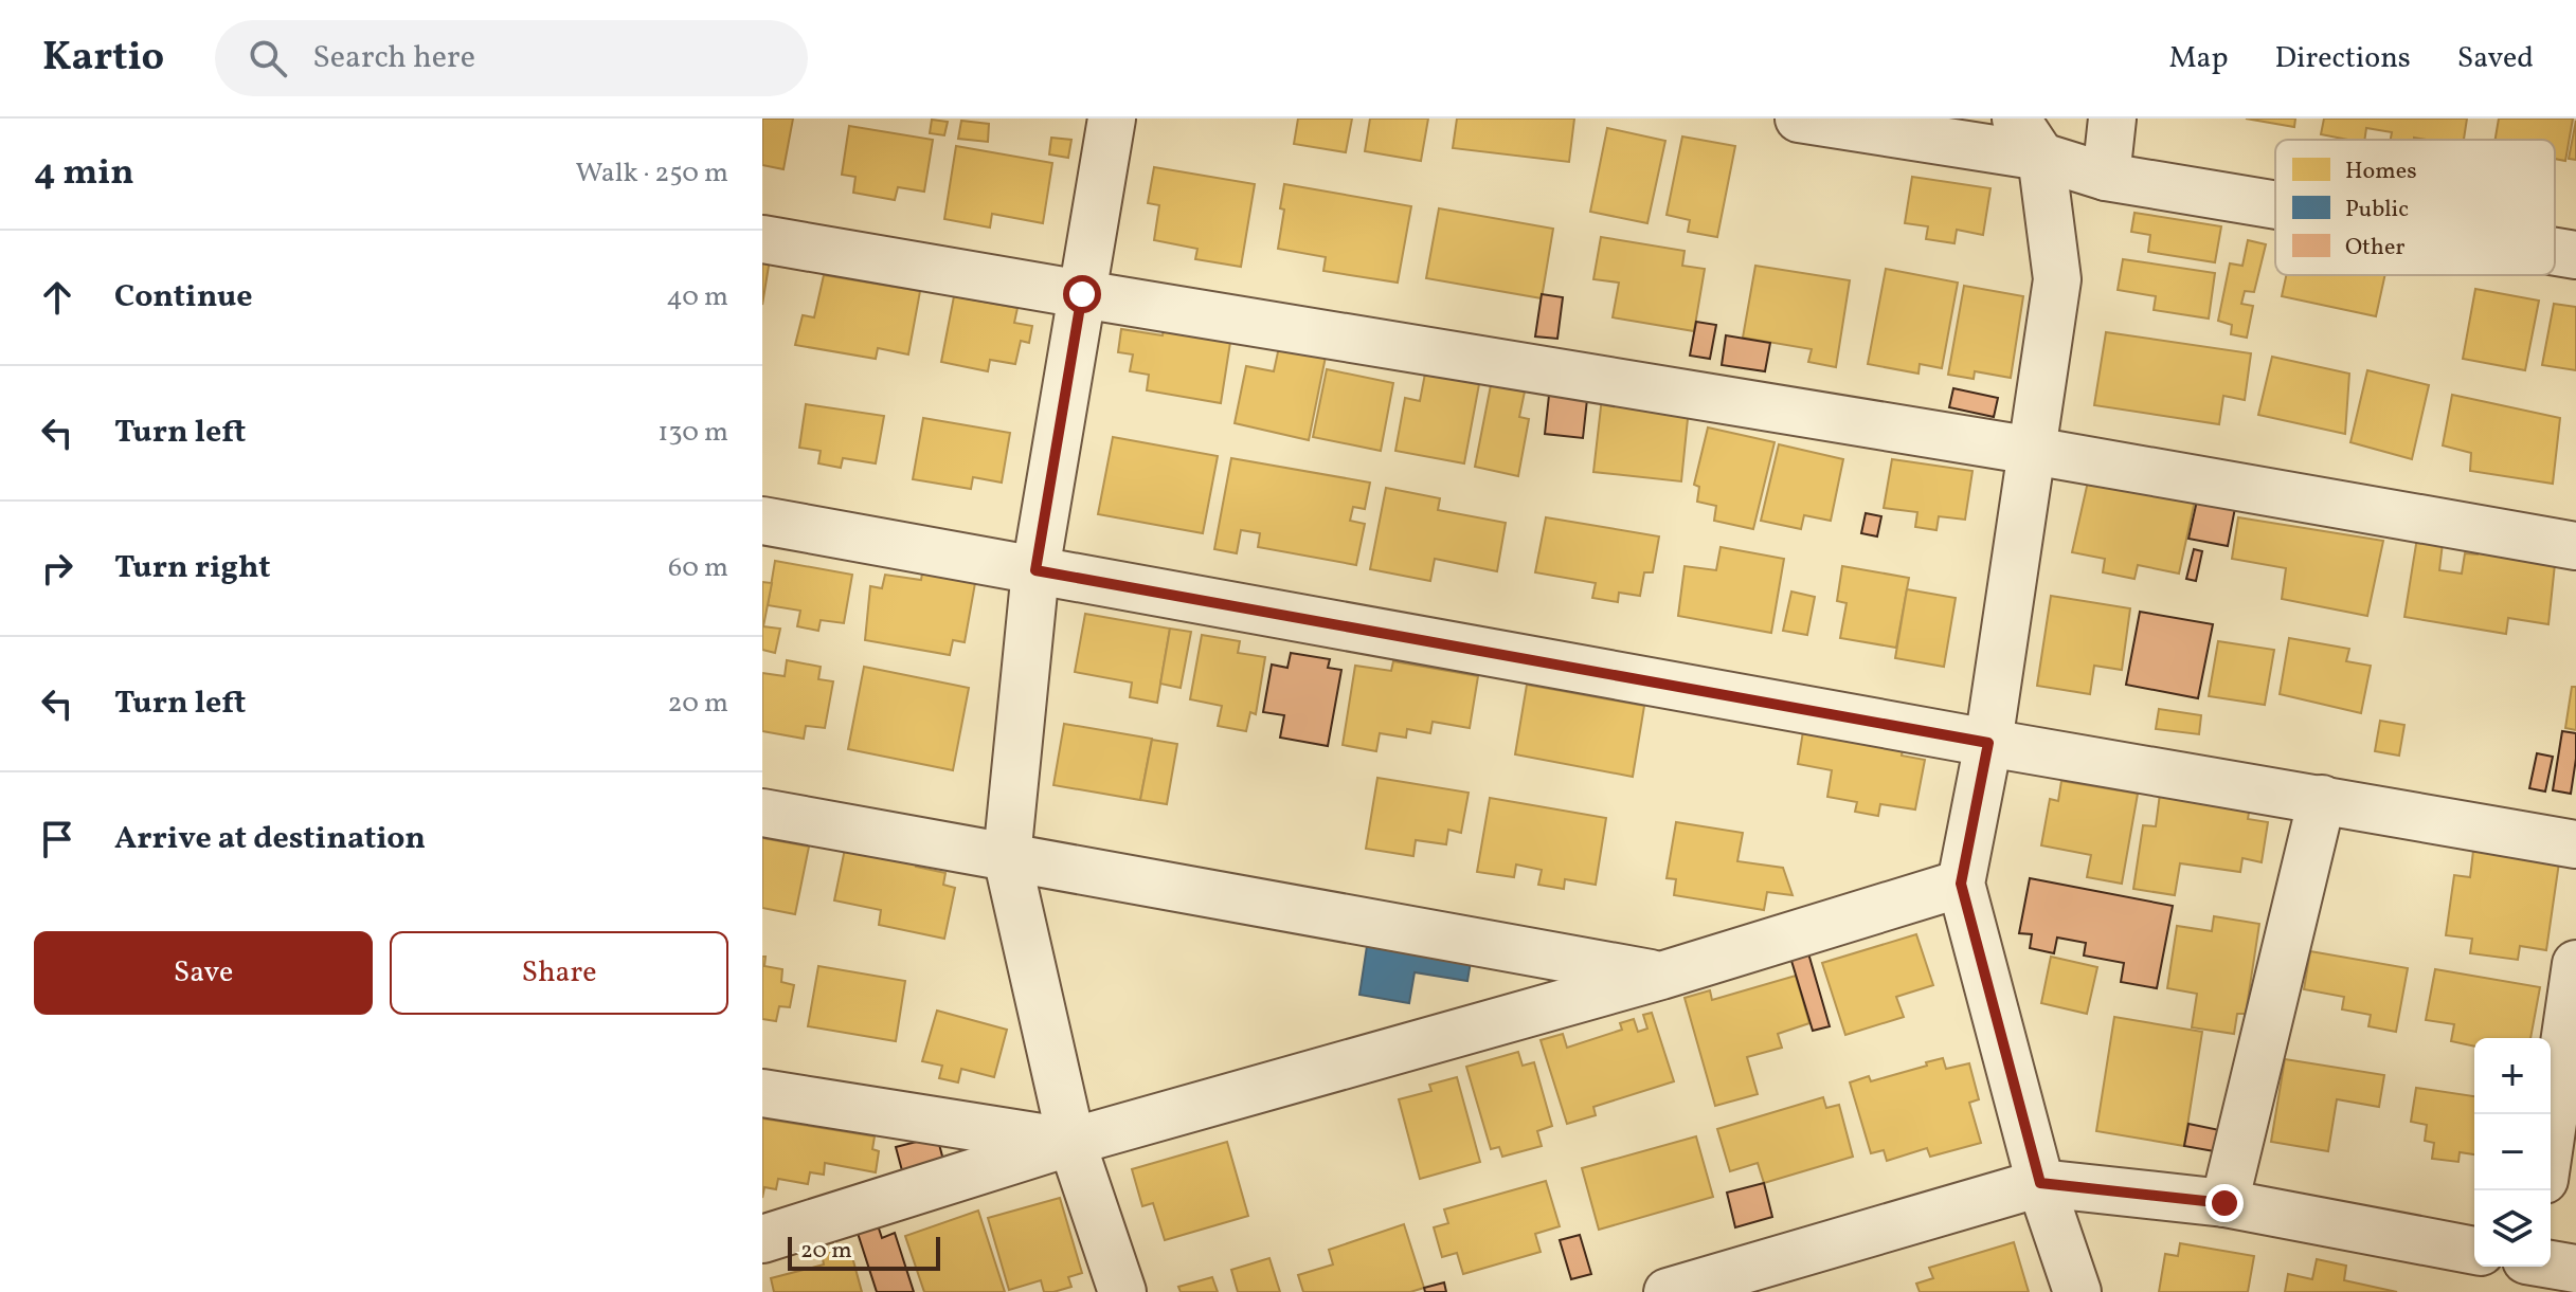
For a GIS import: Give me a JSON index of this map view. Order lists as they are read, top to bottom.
{
  "legend": ["Homes", "Public", "Other"],
  "scale_bar": "20 m",
  "page": {
    "header": "Kartio",
    "search": "Search here",
    "nav": ["Map", "Directions", "Saved"],
    "heading": ["4 min", "Walk · 250 m"],
    "list": [
      ["Continue", "40 m"],
      ["Turn left", "130 m"],
      ["Turn right", "60 m"],
      ["Turn left", "20 m"],
      "Arrive at destination"
    ],
    "buttons": ["Save", "Share"],
    "map_buttons": ["+", "−"],
    "scale": "20 m"
  }
}
